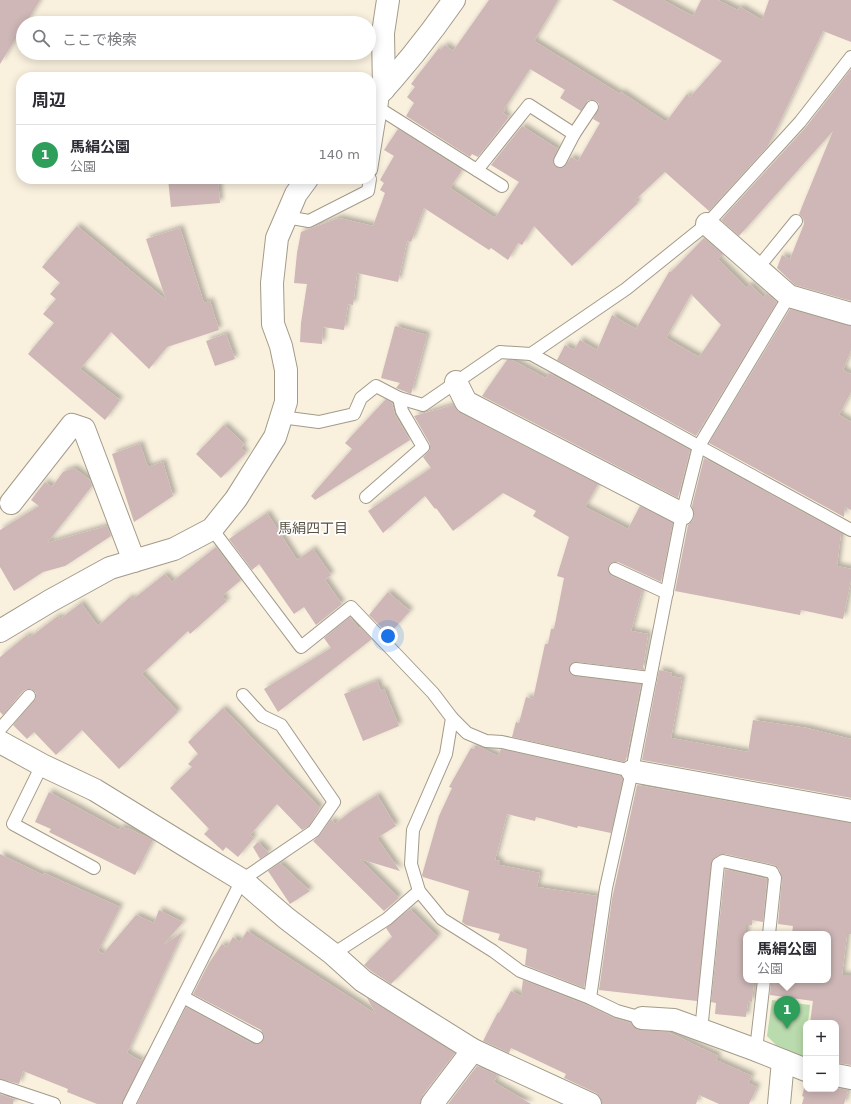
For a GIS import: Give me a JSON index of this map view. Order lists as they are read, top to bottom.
{
  "districts": ["馬絹四丁目"],
  "page": {
    "search": "ここで検索",
    "heading": "周辺",
    "list": [
      {
        "mark": "1",
        "name": "馬絹公園",
        "note": "公園",
        "value": "140 m"
      }
    ],
    "popup": ["馬絹公園", "公園"],
    "pins": "1",
    "map_buttons": ["+", "−"]
  }
}
